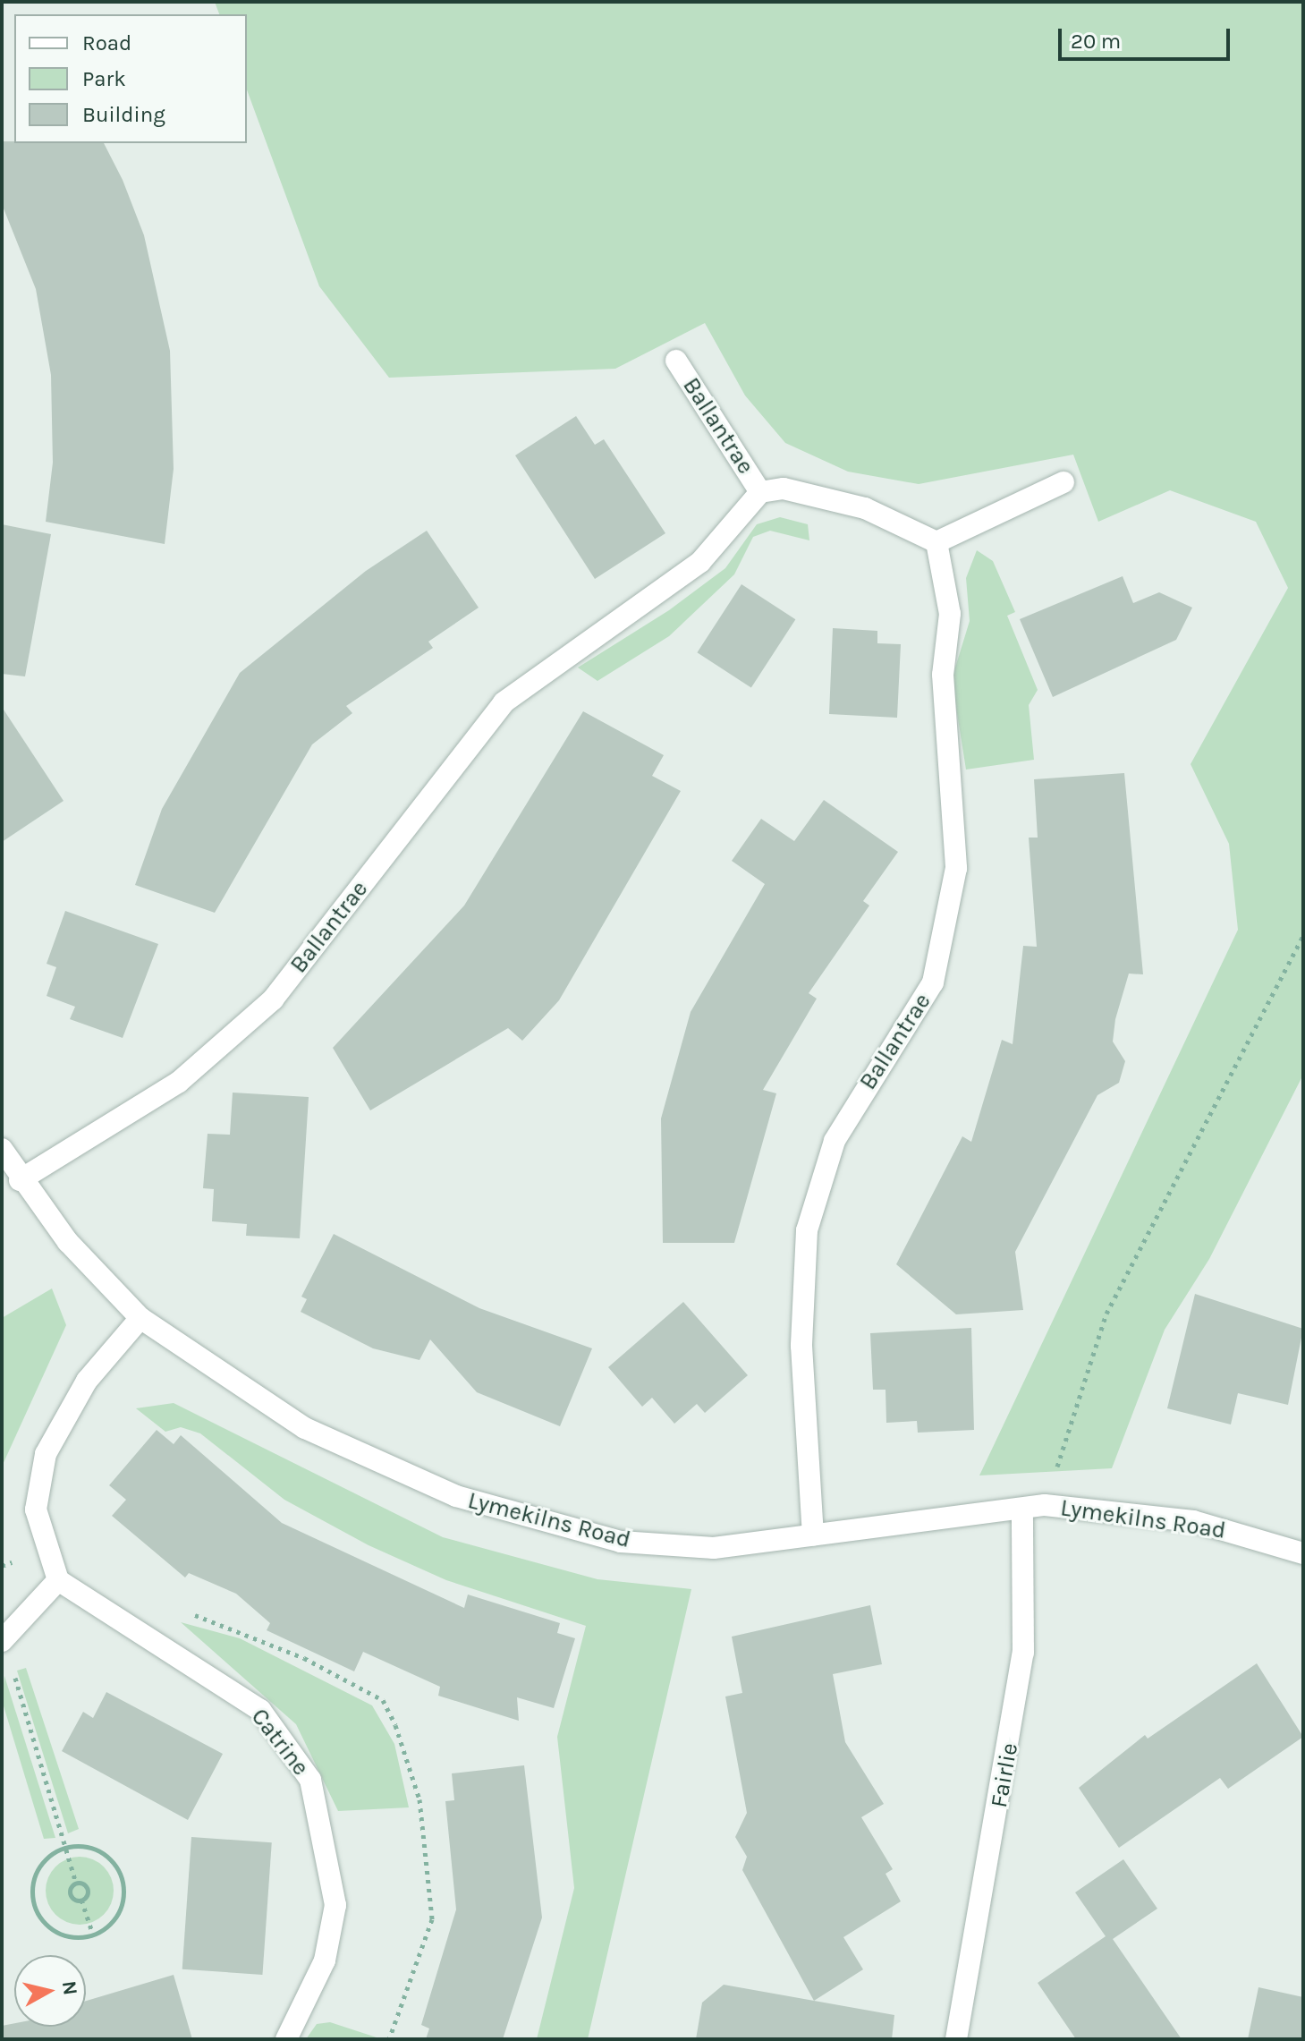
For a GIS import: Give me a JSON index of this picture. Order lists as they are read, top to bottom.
{
  "streets": {
    "street": [
      "Ballantrae",
      "Lymekilns Road",
      "Catrine",
      "Fairlie"
    ]
  },
  "crossings": [
    ["Ballantrae", "Lymekilns Road"],
    ["Lymekilns Road", "Fairlie"]
  ],
  "legend": ["Road", "Park", "Building"],
  "scale_bar": "20 m",
  "north": "right"
}
